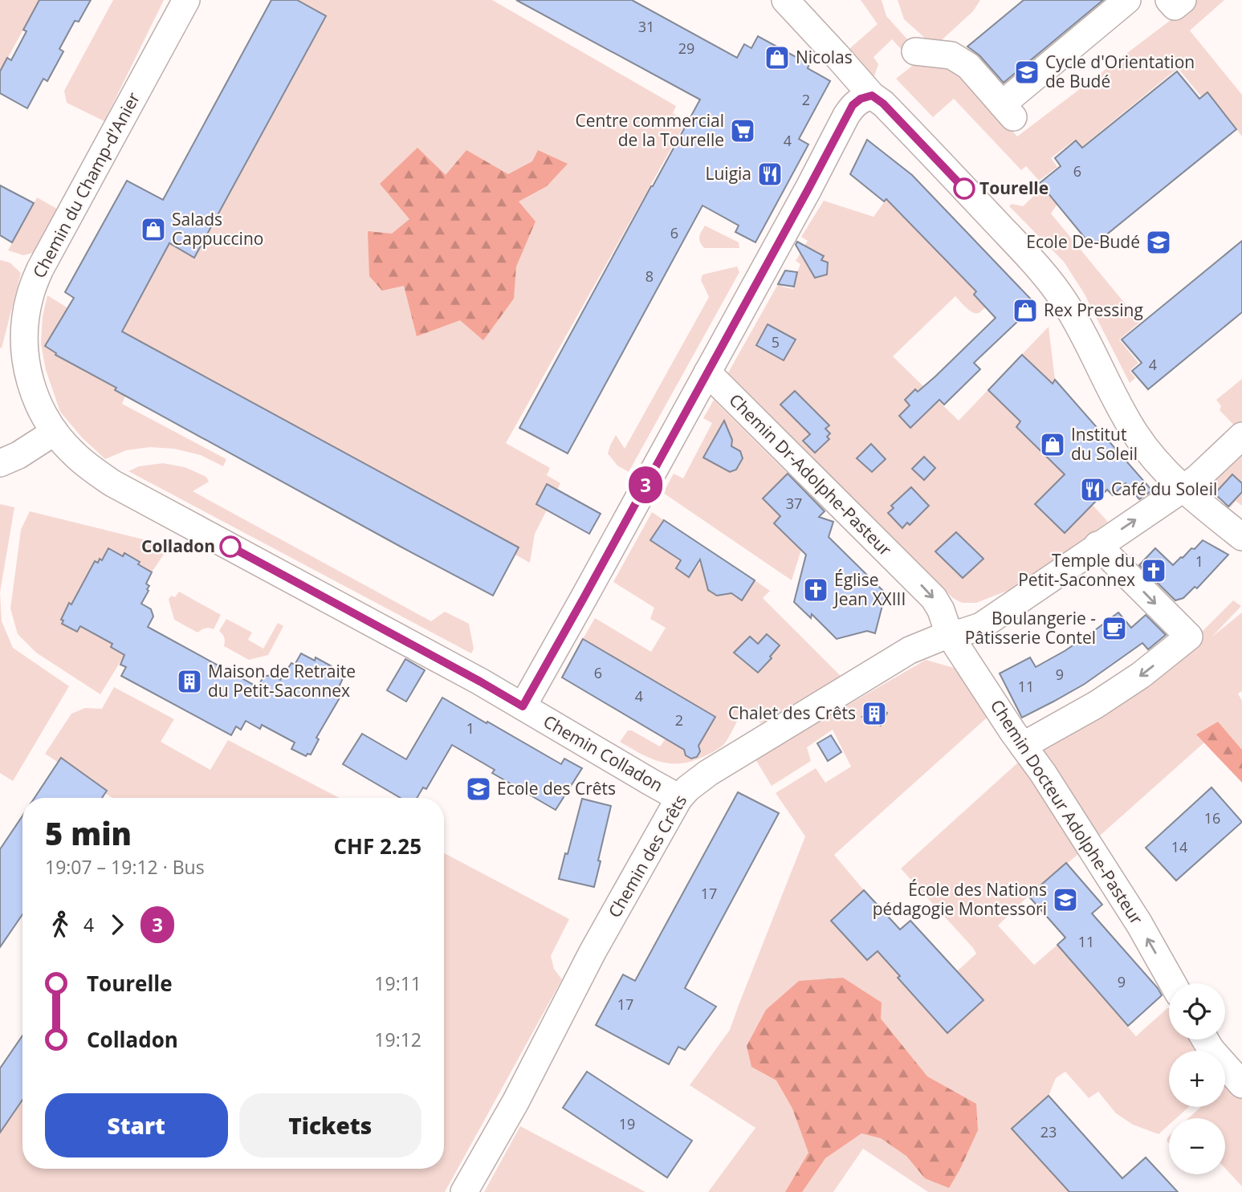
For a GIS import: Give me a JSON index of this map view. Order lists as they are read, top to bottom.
{
  "streets": {
    "street": [
      "Chemin du Champ-d'Anier",
      "Chemin Dr-Adolphe-Pasteur",
      "Chemin Colladon",
      "Chemin Docteur Adolphe-Pasteur",
      "Chemin des Crêts"
    ]
  },
  "crossings": [
    ["Chemin du Champ-d'Anier", "Chemin Colladon"],
    ["Chemin Dr-Adolphe-Pasteur", "Chemin Docteur Adolphe-Pasteur"],
    ["Chemin Dr-Adolphe-Pasteur", "Chemin des Crêts"],
    ["Chemin Colladon", "Chemin des Crêts"],
    ["Chemin Docteur Adolphe-Pasteur", "Chemin des Crêts"]
  ],
  "one_way": ["Chemin Dr-Adolphe-Pasteur", "Chemin Docteur Adolphe-Pasteur"],
  "places": {
    "shop": [
      "Nicolas",
      "Salads Cappuccino",
      "Rex Pressing",
      "Institut du Soleil"
    ],
    "school or university": [
      "Cycle d'Orientation de Budé",
      "Ecole De-Budé",
      "Ecole des Crêts",
      "École des Nations pédagogie Montessori"
    ],
    "supermarket": ["Centre commercial de la Tourelle"],
    "restaurant": ["Luigia", "Café du Soleil"],
    "other": ["Tourelle", "Colladon"],
    "church": ["Temple du Petit-Saconnex", "Église Jean XXIII"],
    "cafe": ["Boulangerie - Pâtisserie Contel"],
    "building": ["Maison de Retraite du Petit-Saconnex", "Chalet des Crêts"]
  },
  "lines": ["bus line 3"],
  "house_numbers": [
    "31",
    "29",
    "2",
    "4",
    "6",
    "6",
    "8",
    "5",
    "4",
    "37",
    "1",
    "6",
    "9",
    "11",
    "4",
    "2",
    "1",
    "16",
    "14",
    "17",
    "11",
    "9",
    "17",
    "19",
    "23"
  ],
  "page": {
    "on_map": "3",
    "heading": ["5 min", "19:07 – 19:12 · Bus", "CHF 2.25"],
    "legs": ["4", "3"],
    "list": [
      {
        "name": "Tourelle",
        "value": "19:11"
      },
      {
        "name": "Colladon",
        "value": "19:12"
      }
    ],
    "map_buttons": ["+", "−"],
    "buttons": ["Start", "Tickets"]
  }
}
